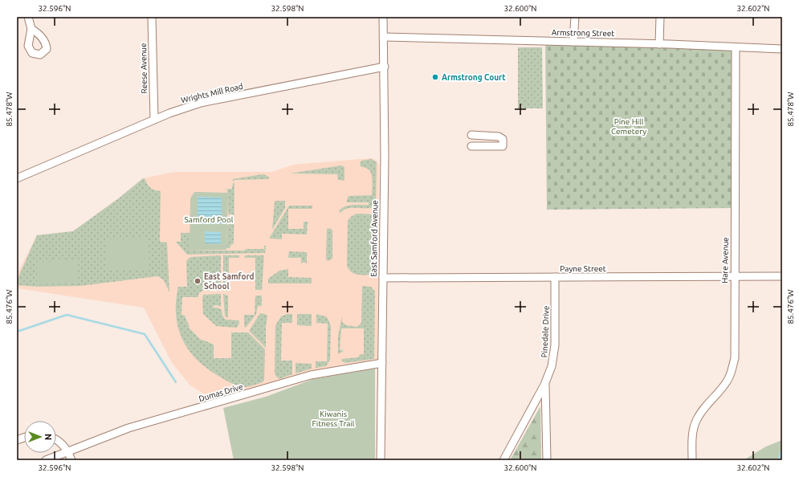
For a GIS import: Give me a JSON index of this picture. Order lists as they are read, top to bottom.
{
  "streets": {
    "street": [
      "Armstrong Street",
      "Reese Avenue",
      "Wrights Mill Road",
      "East Samford Avenue",
      "Hare Avenue",
      "Payne Street",
      "Pinedale Drive",
      "Dumas Drive"
    ]
  },
  "crossings": [
    ["Armstrong Street", "East Samford Avenue"],
    ["Armstrong Street", "Hare Avenue"],
    ["Reese Avenue", "Wrights Mill Road"],
    ["Wrights Mill Road", "East Samford Avenue"],
    ["East Samford Avenue", "Payne Street"],
    ["East Samford Avenue", "Dumas Drive"],
    ["Hare Avenue", "Payne Street"],
    ["Payne Street", "Pinedale Drive"]
  ],
  "parks": ["Pine Hill Cemetery", "Samford Pool", "Kiwanis Fitness Trail"],
  "places": ["Armstrong Court", "East Samford School"],
  "north": "right",
  "coordinates": [
    "32.596°N",
    "32.598°N",
    "32.600°N",
    "32.602°N",
    "85.478°W",
    "85.476°W"
  ]
}
